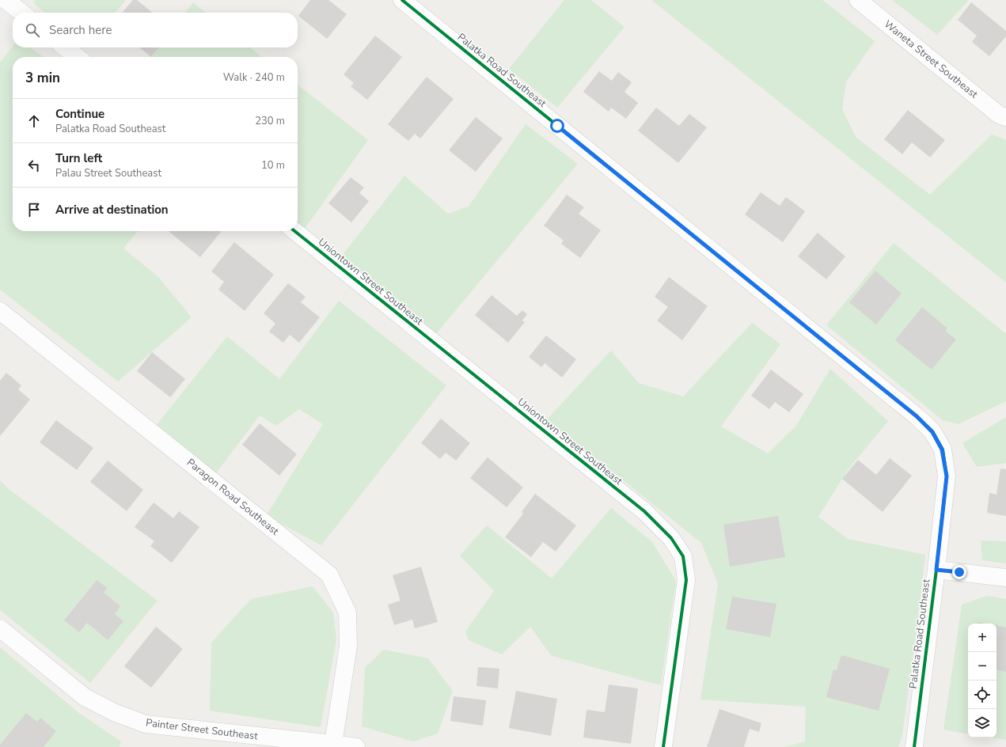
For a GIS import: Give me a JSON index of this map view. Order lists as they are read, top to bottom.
{
  "streets": {
    "street": [
      "Waneta Street Southeast",
      "Palatka Road Southeast",
      "Uniontown Street Southeast",
      "Paragon Road Southeast",
      "Painter Street Southeast"
    ]
  },
  "crossings": [
    ["Paragon Road Southeast", "Painter Street Southeast"]
  ],
  "page": {
    "search": "Search here",
    "heading": ["3 min", "Walk · 240 m"],
    "list": [
      ["Continue", "Palatka Road Southeast", "230 m"],
      ["Turn left", "Palau Street Southeast", "10 m"],
      "Arrive at destination"
    ],
    "map_buttons": ["+", "−"]
  }
}
